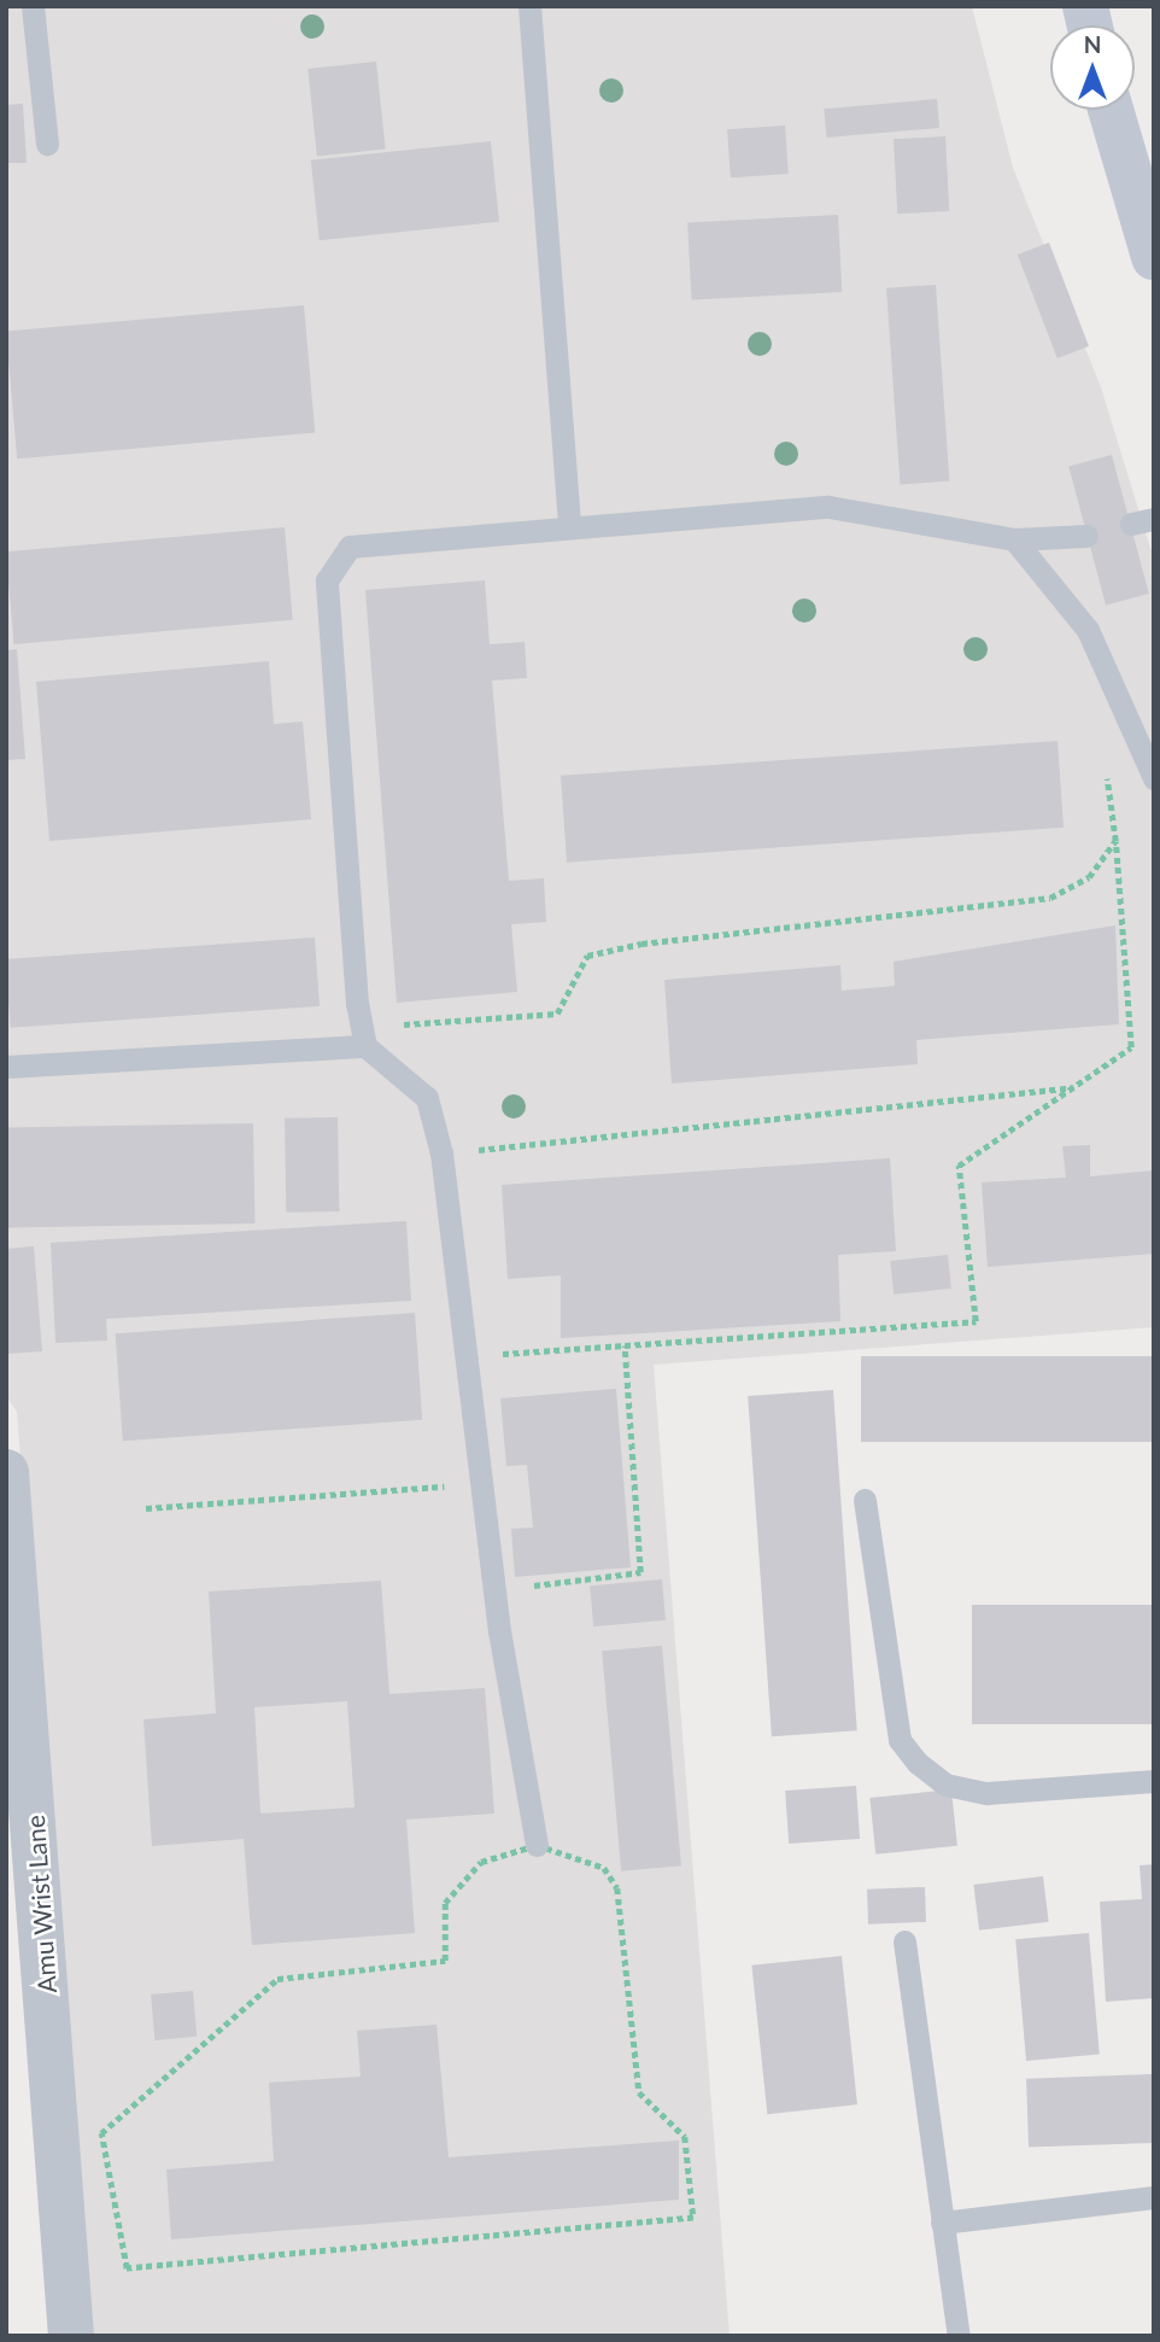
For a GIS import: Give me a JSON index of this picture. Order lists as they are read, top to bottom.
{
  "streets": {
    "street": ["Amu Wrist Lane"]
  },
  "north": "top"
}
